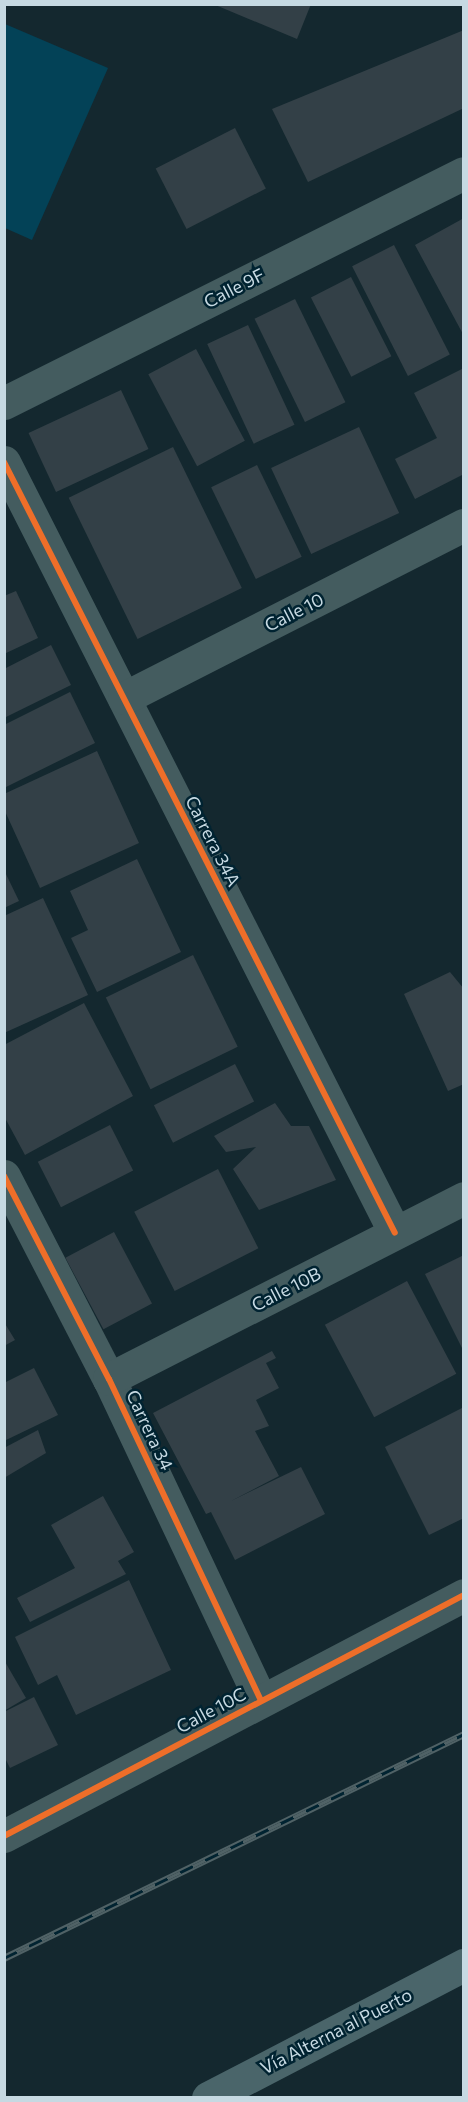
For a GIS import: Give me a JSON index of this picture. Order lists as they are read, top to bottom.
{
  "streets": {
    "main road": ["Vía Alterna al Puerto"],
    "street": [
      "Calle 9F",
      "Calle 10",
      "Carrera 34A",
      "Calle 10B",
      "Carrera 34",
      "Calle 10C"
    ]
  },
  "crossings": [
    ["Calle 10", "Carrera 34A"],
    ["Carrera 34A", "Calle 10B"],
    ["Calle 10B", "Carrera 34"],
    ["Carrera 34", "Calle 10C"]
  ]
}
